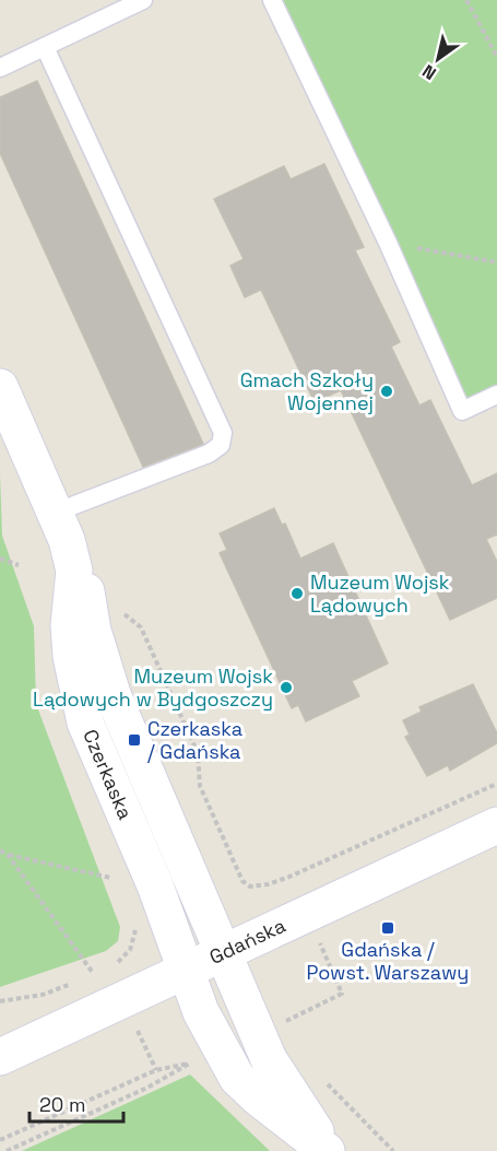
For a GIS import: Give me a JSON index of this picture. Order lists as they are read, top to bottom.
{
  "streets": {
    "street": ["Czerkaska", "Gdańska"]
  },
  "crossings": [
    ["Czerkaska", "Gdańska"]
  ],
  "places": {
    "other": ["Gmach Szkoły Wojennej", "Muzeum Wojsk Lądowych", "Muzeum Wojsk Lądowych w Bydgoszczy"],
    "transit": ["Czerkaska / Gdańska", "Gdańska / Powst. Warszawy"]
  },
  "scale_bar": "20 m",
  "north": "bottom left"
}
